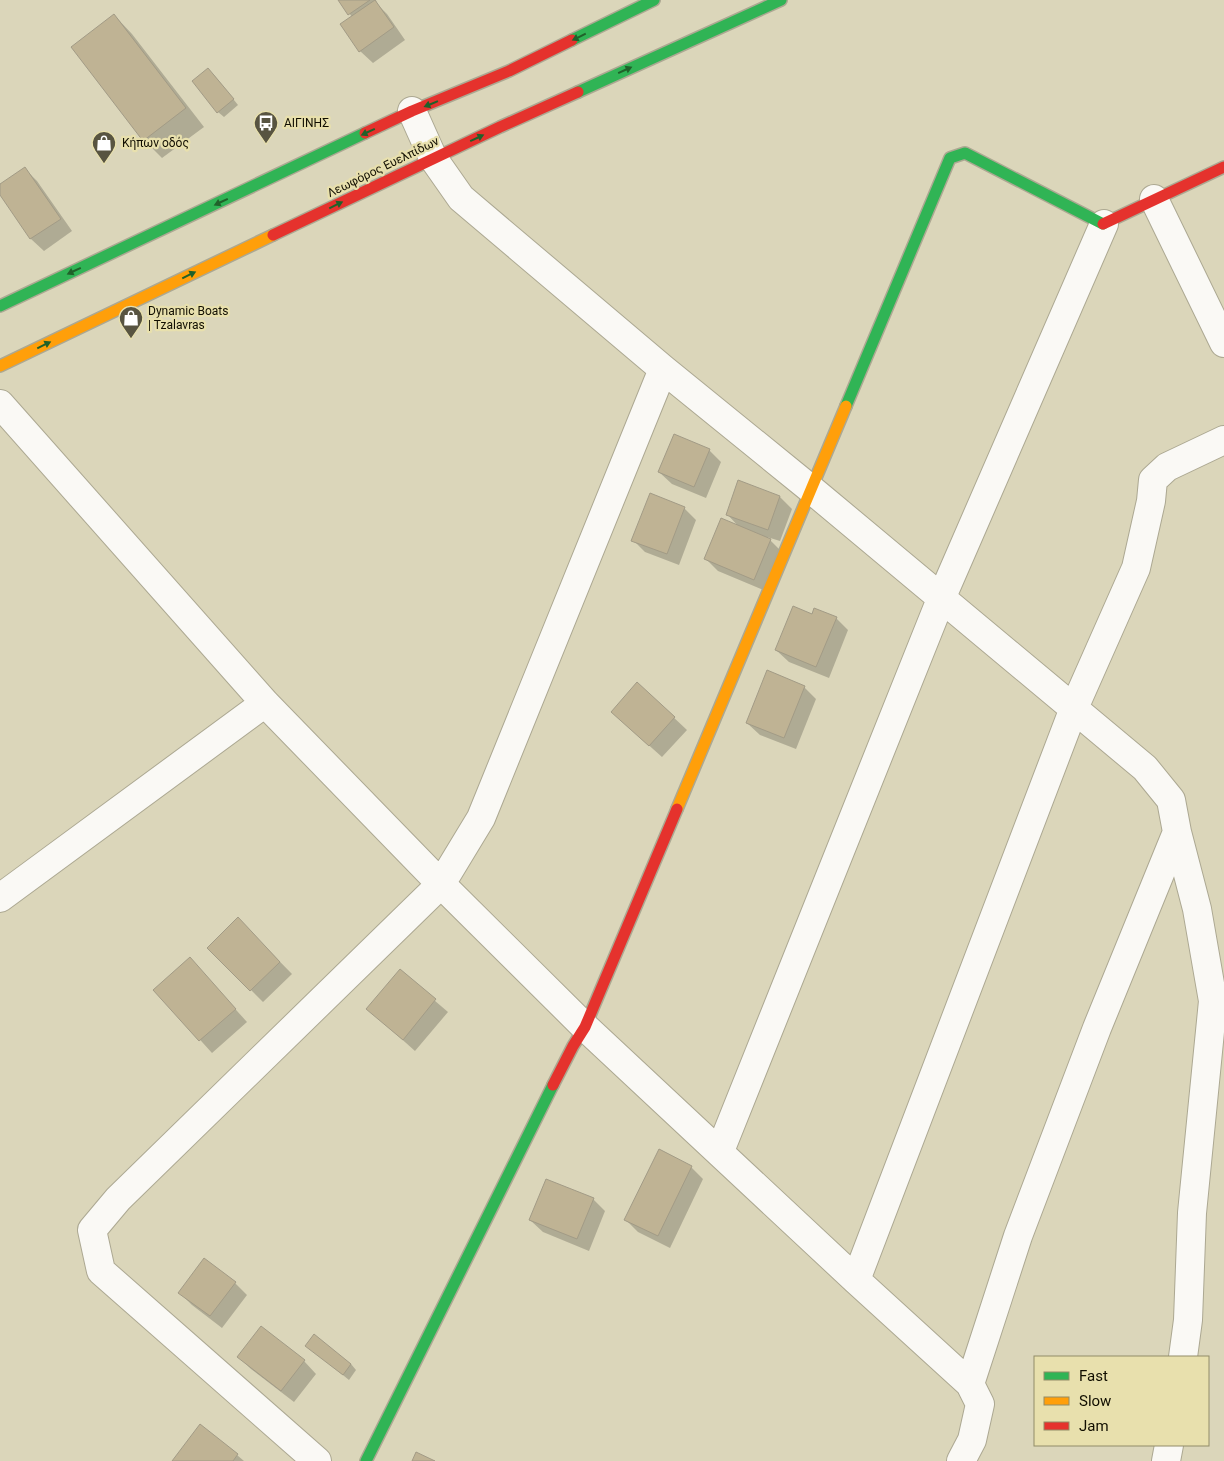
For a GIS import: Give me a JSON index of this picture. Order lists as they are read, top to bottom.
{
  "streets": {
    "street": ["Λεωφόρος Ευελπίδων"]
  },
  "places": {
    "bus stop": ["ΑΙΓΙΝΗΣ"],
    "shop": ["Κήπων οδός", "Dynamic Boats | Tzalavras"]
  },
  "legend": ["Fast", "Slow", "Jam"]
}
